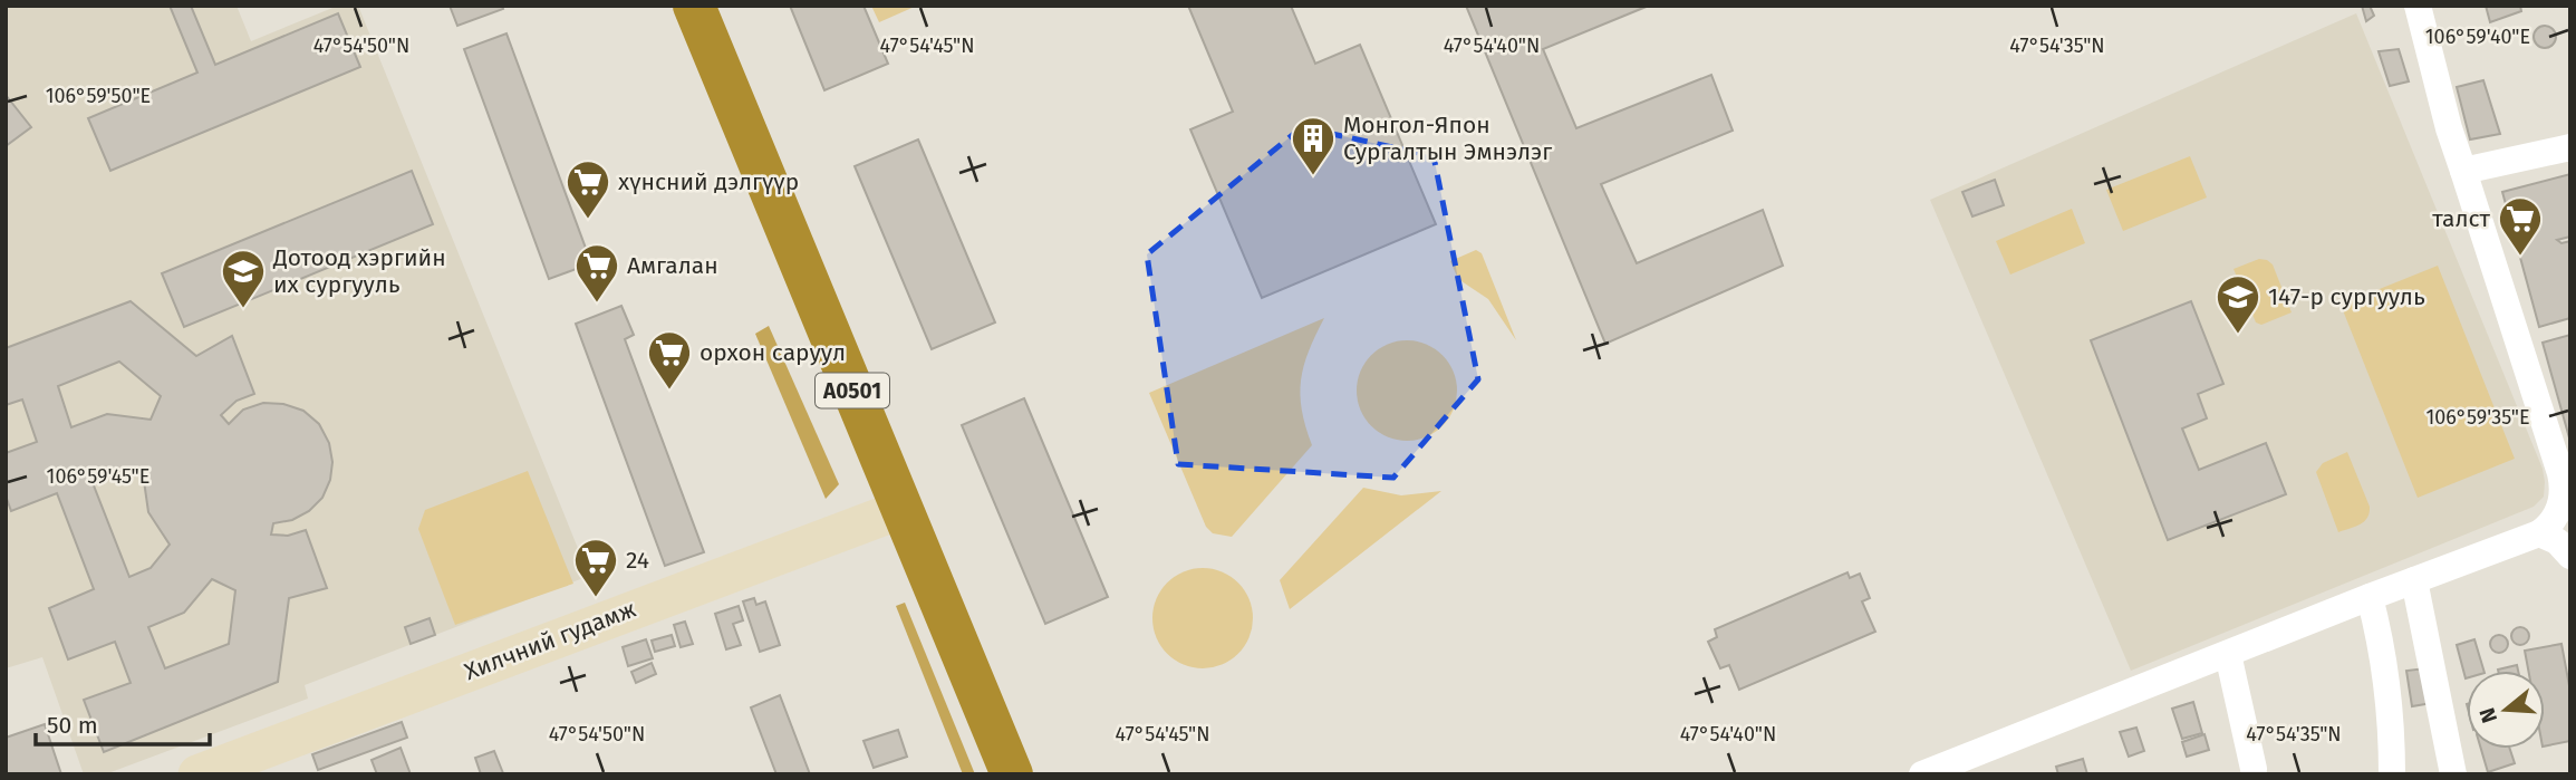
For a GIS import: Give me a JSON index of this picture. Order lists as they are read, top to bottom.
{
  "streets": {
    "highway": ["A0501"],
    "main road": ["Хилчний гудамж"]
  },
  "crossings": [
    ["A0501", "Хилчний гудамж"]
  ],
  "places": {
    "building": ["Монгол-Япон Сургалтын Эмнэлэг"],
    "supermarket": [
      "хүнсний дэлгүүр",
      "талст",
      "Амгалан",
      "орхон саруул",
      "24"
    ],
    "school or university": ["Дотоод хэргийн их сургууль", "147-р сургууль"]
  },
  "scale_bar": "50 m",
  "north": "left",
  "coordinates": [
    "106°59'40\"E",
    "47°54'50\"N",
    "47°54'45\"N",
    "47°54'40\"N",
    "47°54'35\"N",
    "106°59'50\"E",
    "106°59'35\"E",
    "106°59'45\"E"
  ]
}
